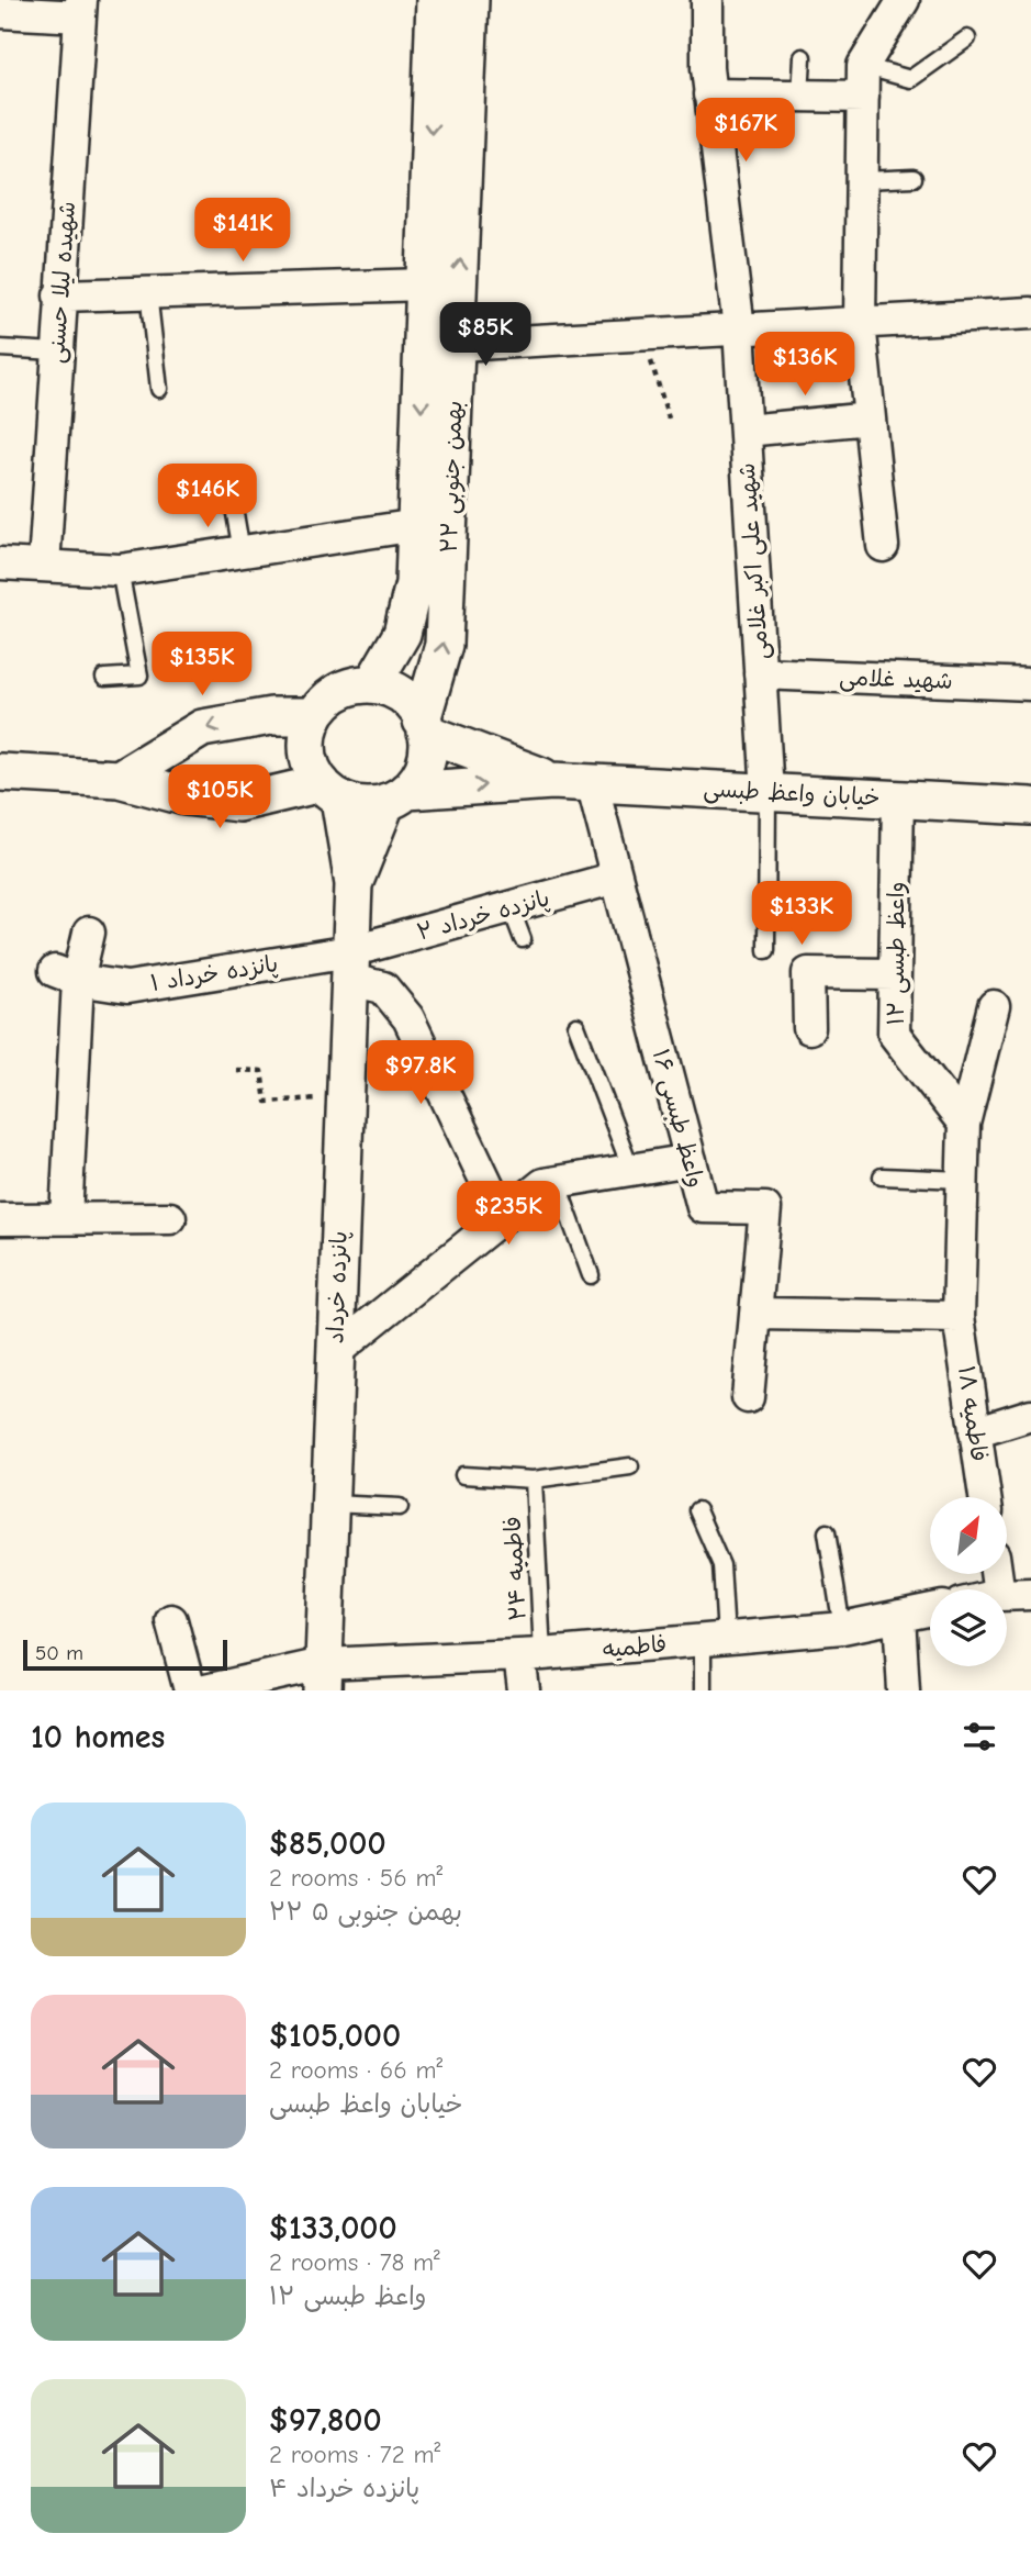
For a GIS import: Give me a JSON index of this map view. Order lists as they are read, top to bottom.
{
  "streets": {
    "street": [
      "شهیده لیلا حسنی",
      "۲۲ بهمن جنوبی",
      "شهید علی اکبر غلامی",
      "شهید غلامی",
      "خیابان واعظ طبسی",
      "پانزده خرداد ۲",
      "واعظ طبسی ۱۲",
      "پانزده خرداد ۱",
      "واعظ طبسی ۱۶",
      "پانزده خرداد",
      "فاطمیه ۱۸",
      "فاطمیه"
    ],
    "lane": ["فاطمیه ۲۴"]
  },
  "crossings": [
    ["شهید علی اکبر غلامی", "شهید غلامی"],
    ["شهید علی اکبر غلامی", "خیابان واعظ طبسی"],
    ["خیابان واعظ طبسی", "واعظ طبسی ۱۲"],
    ["خیابان واعظ طبسی", "واعظ طبسی ۱۶"],
    ["پانزده خرداد ۲", "پانزده خرداد ۱"],
    ["پانزده خرداد ۲", "واعظ طبسی ۱۶"],
    ["پانزده خرداد ۲", "پانزده خرداد"],
    ["پانزده خرداد ۱", "پانزده خرداد"],
    ["پانزده خرداد", "فاطمیه"],
    ["فاطمیه ۲۴", "فاطمیه"]
  ],
  "scale_bar": "50 m",
  "north": "top right",
  "page": {
    "price": [
      "$167K",
      "$141K",
      "$85K",
      "$136K",
      "$146K",
      "$135K",
      "$105K",
      "$133K",
      "$97.8K",
      "$235K"
    ],
    "scale": "50 m",
    "heading": "10 homes",
    "list": [
      {
        "name": "$85,000",
        "note": "2 rooms · 56 m² · ۲۲ بهمن جنوبی ۵"
      },
      {
        "name": "$105,000",
        "note": "2 rooms · 66 m² · خیابان واعظ طبسی"
      },
      {
        "name": "$133,000",
        "note": "2 rooms · 78 m² · واعظ طبسی ۱۲"
      },
      {
        "name": "$97,800",
        "note": "2 rooms · 72 m² · پانزده خرداد ۴"
      }
    ]
  }
}
